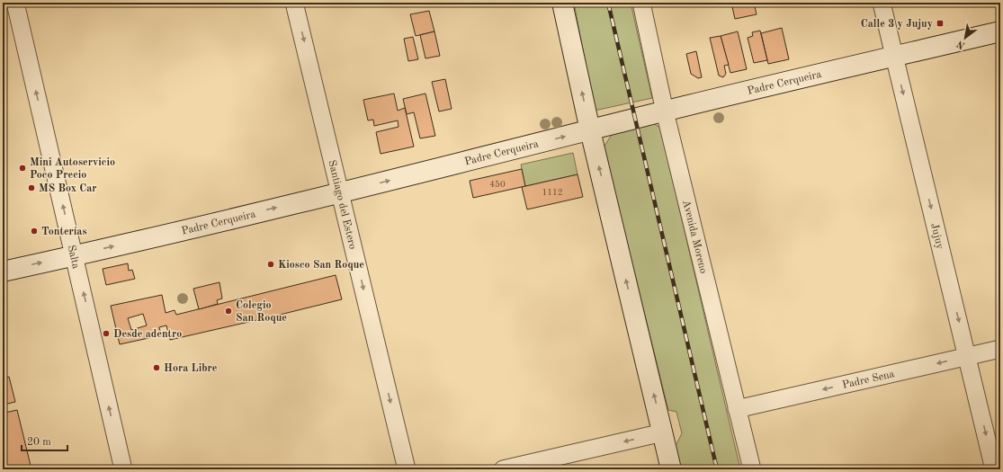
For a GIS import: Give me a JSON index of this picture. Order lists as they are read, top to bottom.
{
  "streets": {
    "street": [
      "Padre Cerqueira",
      "Santiago del Estero",
      "Avenida Moreno",
      "Jujuy",
      "Salta",
      "Padre Sena"
    ]
  },
  "crossings": [
    ["Padre Cerqueira", "Santiago del Estero"],
    ["Padre Cerqueira", "Avenida Moreno"],
    ["Padre Cerqueira", "Jujuy"],
    ["Padre Cerqueira", "Salta"],
    ["Avenida Moreno", "Padre Sena"],
    ["Jujuy", "Padre Sena"]
  ],
  "one_way": [
    "Padre Cerqueira",
    "Santiago del Estero",
    "Jujuy",
    "Salta",
    "Padre Sena"
  ],
  "places": {
    "transit": ["Calle 3 y Jujuy"],
    "other": [
      "Mini Autoservicio Poco Precio",
      "MS Box Car",
      "Tonterías",
      "Kiosco San Roque",
      "Colegio San Roque",
      "Desde adentro",
      "Hora Libre"
    ]
  },
  "house_numbers": ["450", "1112"],
  "scale_bar": "20 m",
  "north": "bottom left"
}
